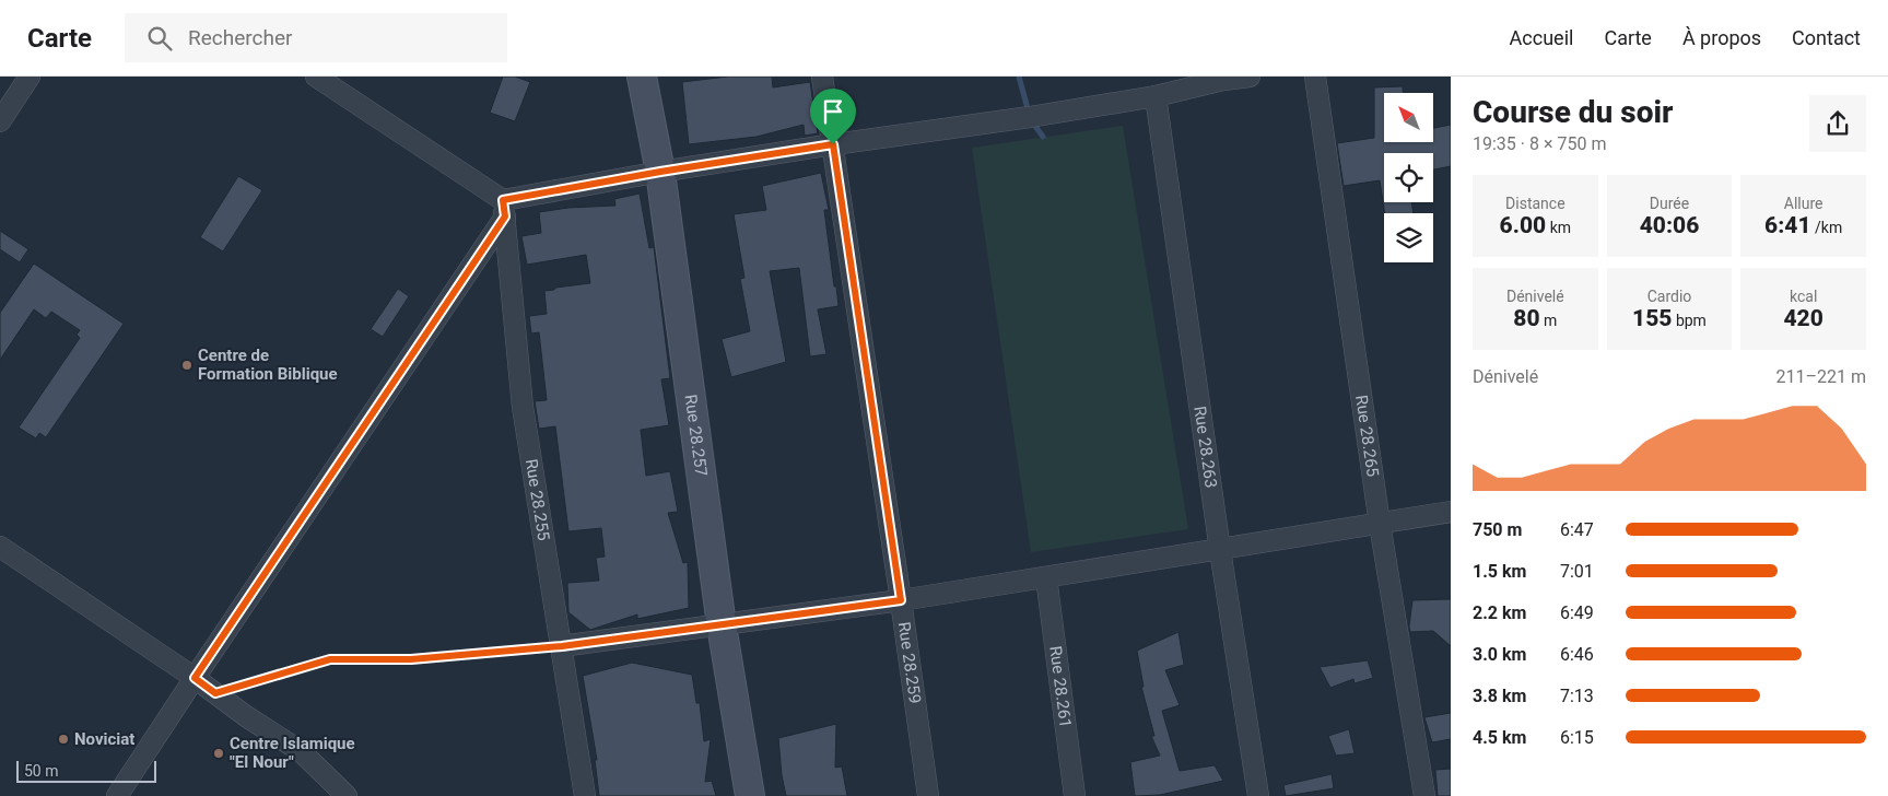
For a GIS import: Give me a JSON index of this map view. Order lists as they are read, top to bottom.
{
  "streets": {
    "street": [
      "Rue 28.257",
      "Rue 28.265",
      "Rue 28.263",
      "Rue 28.255",
      "Rue 28.259",
      "Rue 28.261"
    ]
  },
  "places": ["Centre de Formation Biblique", "Noviciat", "Centre Islamique \"El Nour\""],
  "scale_bar": "50 m",
  "north": "top left",
  "page": {
    "header": "Carte",
    "search": "Rechercher",
    "nav": [
      "Accueil",
      "Carte",
      "À propos",
      "Contact"
    ],
    "heading": ["Course du soir", "19:35 · 8 × 750 m"],
    "stats": [
      ["Distance", "6.00 km"],
      ["Durée", "40:06"],
      ["Allure", "6:41 /km"],
      ["Dénivelé", "80 m"],
      ["Cardio", "155 bpm"],
      ["kcal", "420"]
    ],
    "chart": ["Dénivelé", "211–221 m"],
    "list": [
      {
        "name": "750 m",
        "note": "6:47"
      },
      {
        "name": "1.5 km",
        "note": "7:01"
      },
      {
        "name": "2.2 km",
        "note": "6:49"
      },
      {
        "name": "3.0 km",
        "note": "6:46"
      },
      {
        "name": "3.8 km",
        "note": "7:13"
      },
      {
        "name": "4.5 km",
        "note": "6:15"
      }
    ],
    "scale": "50 m"
  }
}
